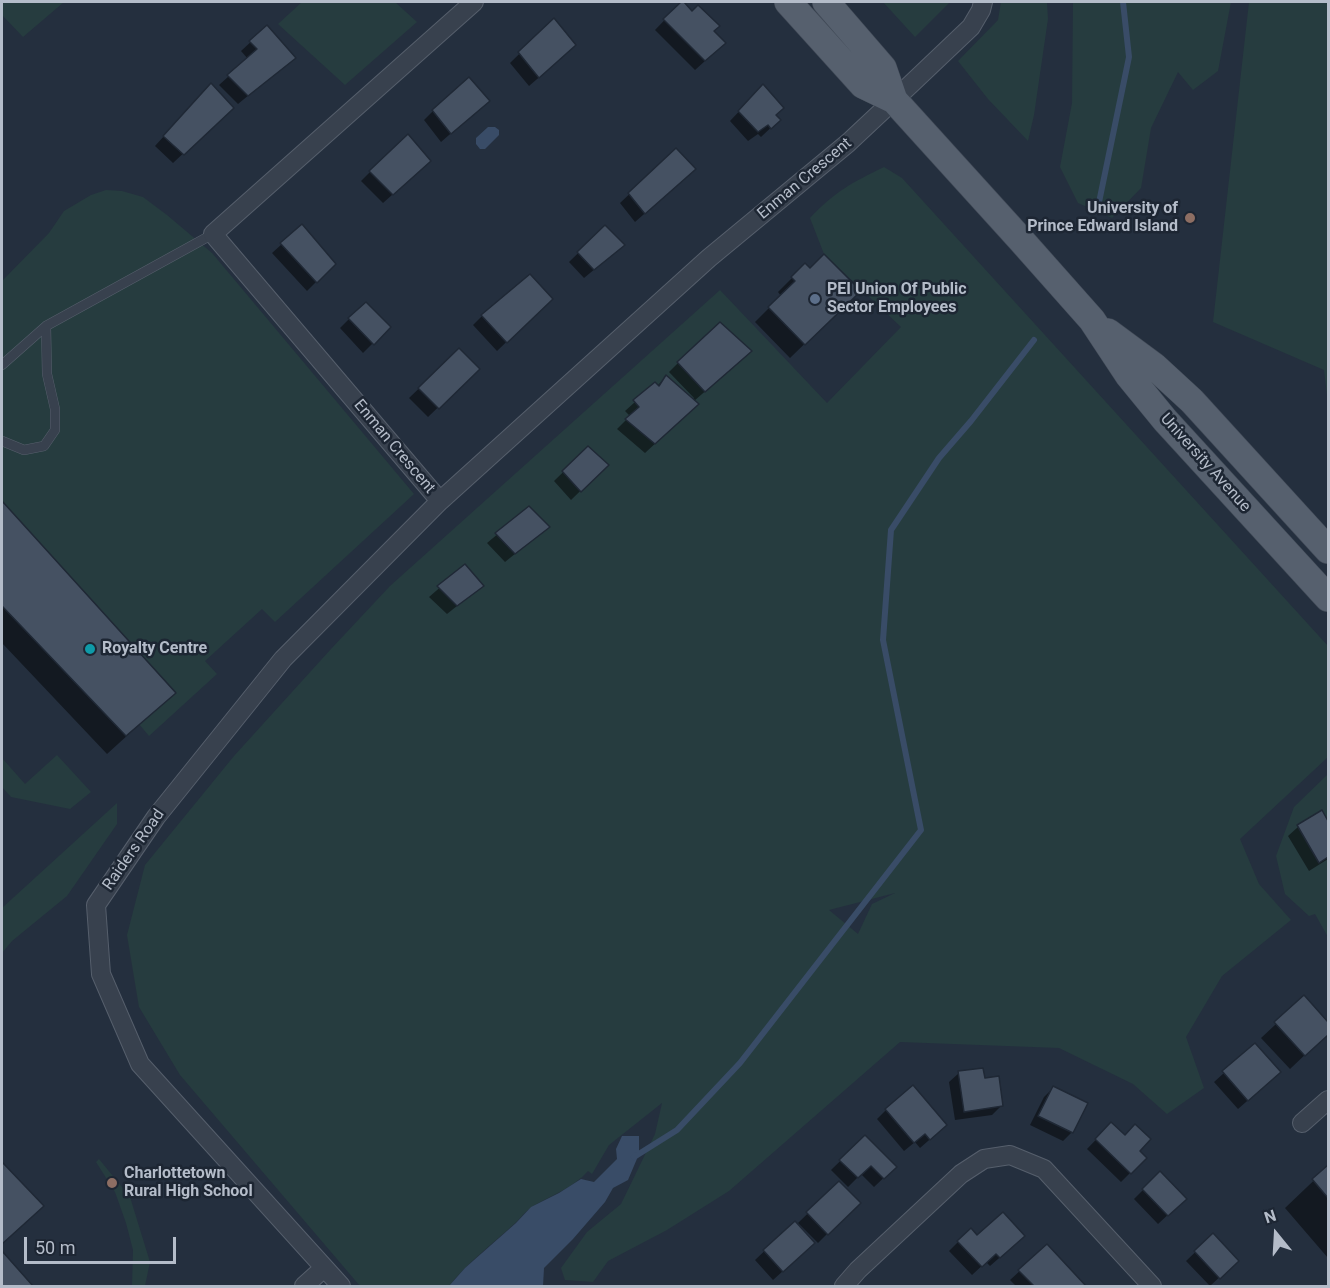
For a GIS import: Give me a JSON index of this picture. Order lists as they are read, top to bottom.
{
  "streets": {
    "main road": ["University Avenue"],
    "street": ["Enman Crescent", "Raiders Road"]
  },
  "crossings": [
    ["Enman Crescent", "University Avenue"],
    ["Enman Crescent", "Raiders Road"]
  ],
  "places": [
    "University of Prince Edward Island",
    "PEI Union Of Public Sector Employees",
    "Royalty Centre",
    "Charlottetown Rural High School"
  ],
  "scale_bar": "50 m",
  "north": "top"
}
